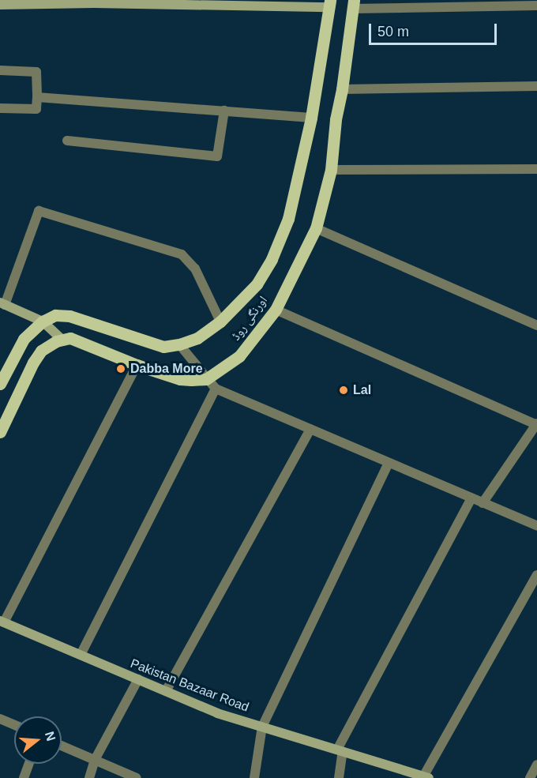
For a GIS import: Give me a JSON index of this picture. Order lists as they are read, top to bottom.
{
  "streets": {
    "main road": ["اورنگی روڈ"],
    "street": ["Pakistan Bazaar Road"]
  },
  "places": ["Dabba More", "Lal"],
  "scale_bar": "50 m",
  "north": "right"
}
